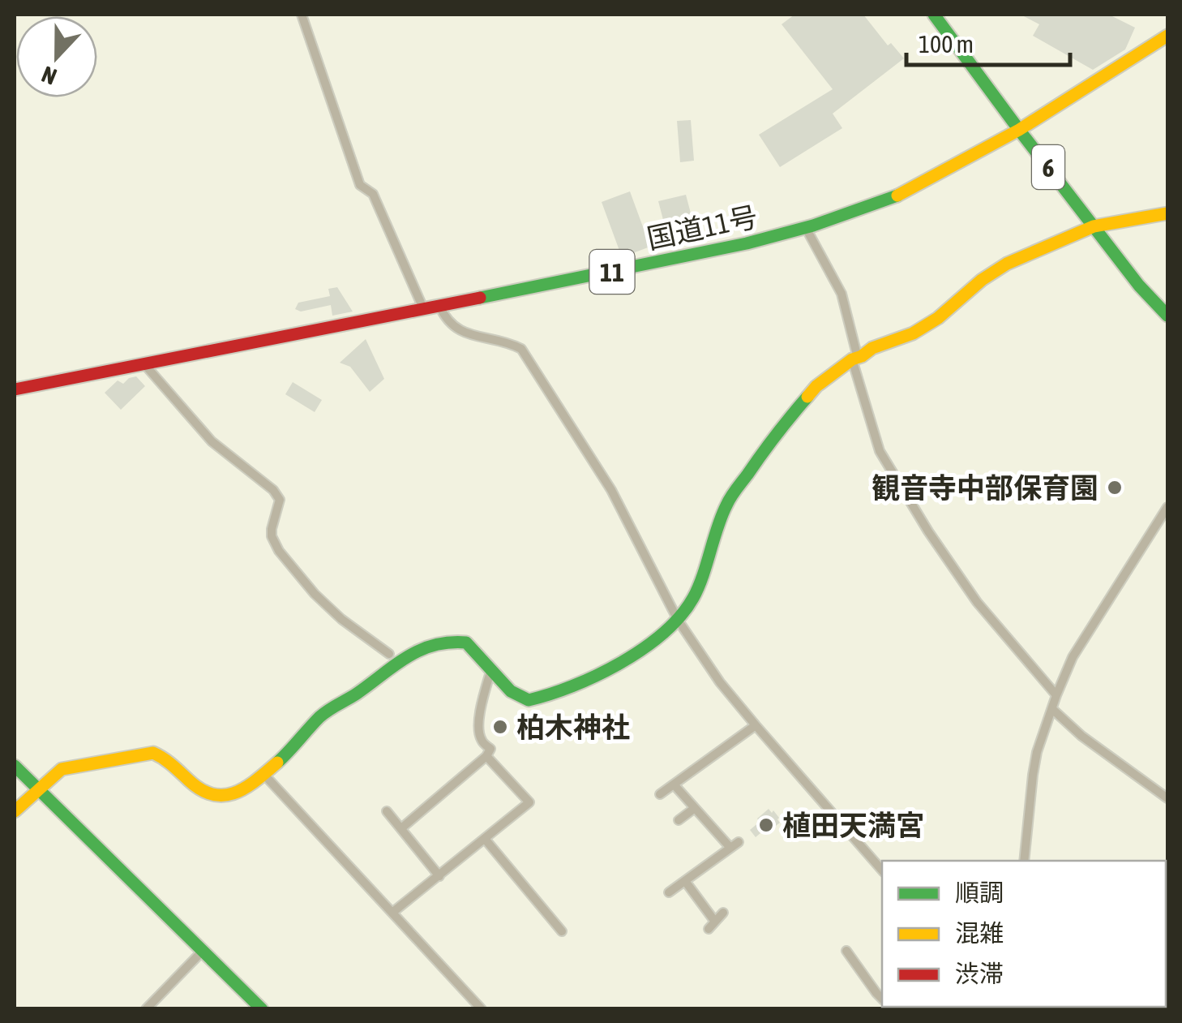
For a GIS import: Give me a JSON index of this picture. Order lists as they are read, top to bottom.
{
  "streets": {
    "main road": ["6", "国道11号", "11"]
  },
  "crossings": [
    ["6", "国道11号"]
  ],
  "places": ["観音寺中部保育園", "柏木神社", "植田天満宮"],
  "legend": ["順調", "混雑", "渋滞"],
  "scale_bar": "100 m",
  "north": "bottom"
}
